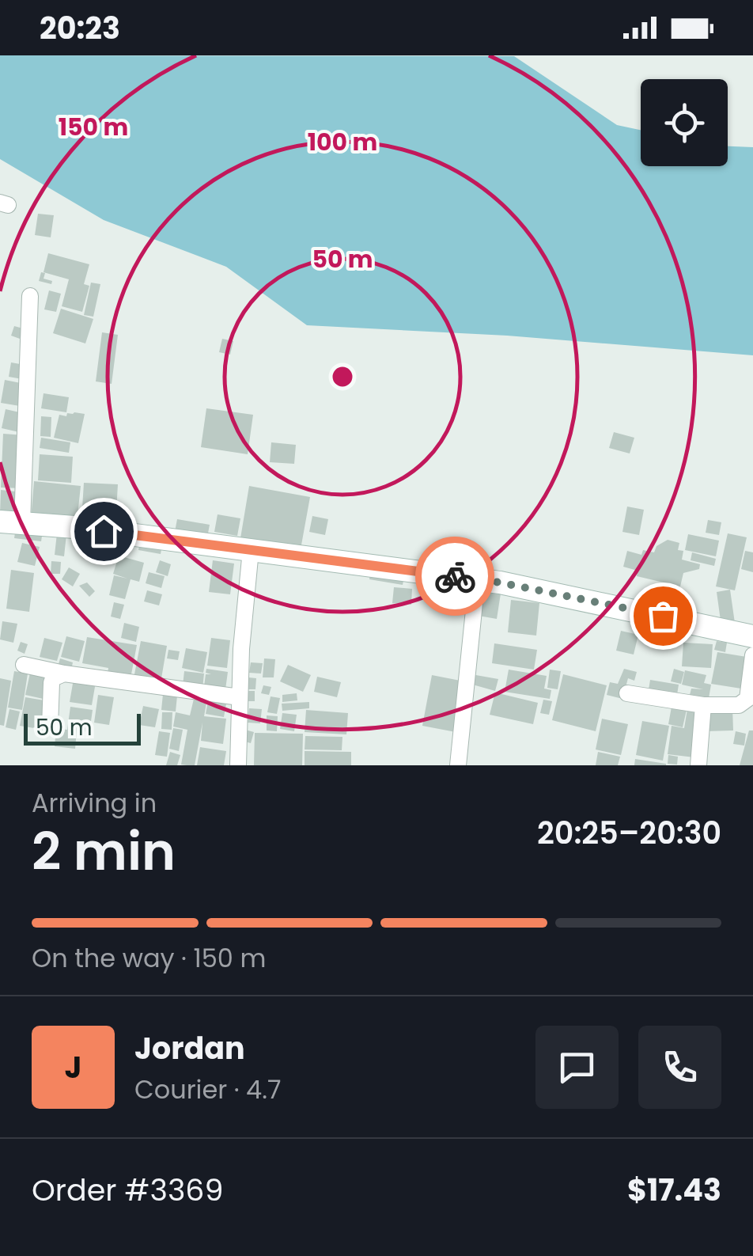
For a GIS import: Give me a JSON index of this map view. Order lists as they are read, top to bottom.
{
  "scale_bar": "50 m",
  "page": {
    "status": "20:23",
    "scale": "50 m",
    "heading": ["2 min", "Arriving in", "20:25–20:30"],
    "panel": [
      "Jordan",
      "Courier · 4.7",
      "Order #3369",
      "$17.43"
    ],
    "bar": "On the way · 150 m",
    "round": "J"
  },
  "rings": ["150 m", "100 m", "50 m"]
}
